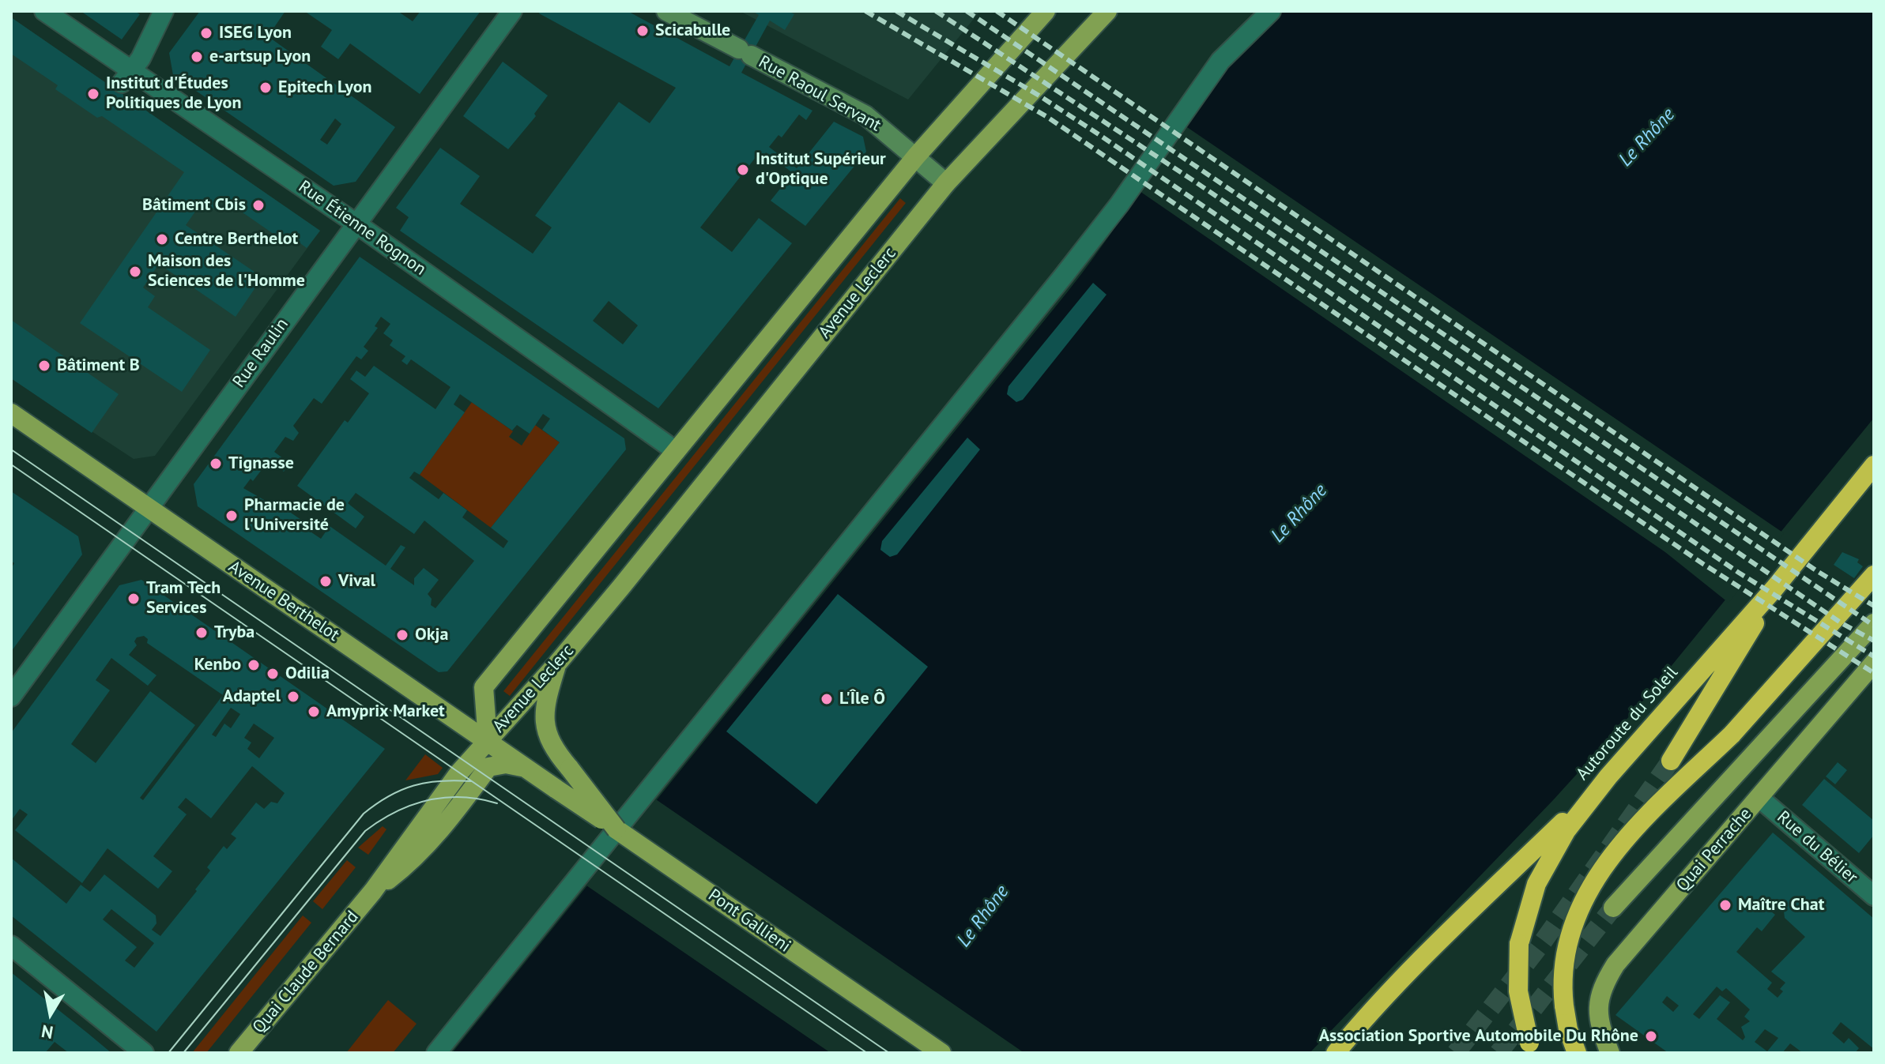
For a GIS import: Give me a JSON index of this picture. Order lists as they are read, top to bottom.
{
  "streets": {
    "highway": ["Autoroute du Soleil"],
    "main road": [
      "Avenue Leclerc",
      "Avenue Berthelot",
      "Quai Perrache",
      "Pont Gallieni",
      "Quai Claude Bernard"
    ],
    "street": [
      "Rue Raoul Servant",
      "Rue Étienne Rognon",
      "Rue Raulin",
      "Rue du Bélier"
    ]
  },
  "crossings": [
    ["Rue Raoul Servant", "Avenue Leclerc"],
    ["Rue Étienne Rognon", "Avenue Leclerc"],
    ["Rue Étienne Rognon", "Rue Raulin"],
    ["Avenue Leclerc", "Avenue Berthelot"],
    ["Avenue Leclerc", "Quai Claude Bernard"],
    ["Rue Raulin", "Avenue Berthelot"],
    ["Avenue Berthelot", "Pont Gallieni"],
    ["Avenue Berthelot", "Quai Claude Bernard"],
    ["Rue du Bélier", "Quai Perrache"]
  ],
  "water": ["Le Rhône"],
  "places": [
    "Scicabulle",
    "ISEG Lyon",
    "e-artsup Lyon",
    "Epitech Lyon",
    "Institut d'Études Politiques de Lyon",
    "Institut Supérieur d'Optique",
    "Bâtiment Cbis",
    "Centre Berthelot",
    "Maison des Sciences de l'Homme",
    "Bâtiment B",
    "Tignasse",
    "Pharmacie de l'Université",
    "Vival",
    "Tram Tech Services",
    "Tryba",
    "Okja",
    "Kenbo",
    "Odilia",
    "Adaptel",
    "L'Île Ô",
    "Amyprix Market",
    "Maître Chat",
    "Association Sportive Automobile Du Rhône"
  ],
  "north": "bottom"
}
